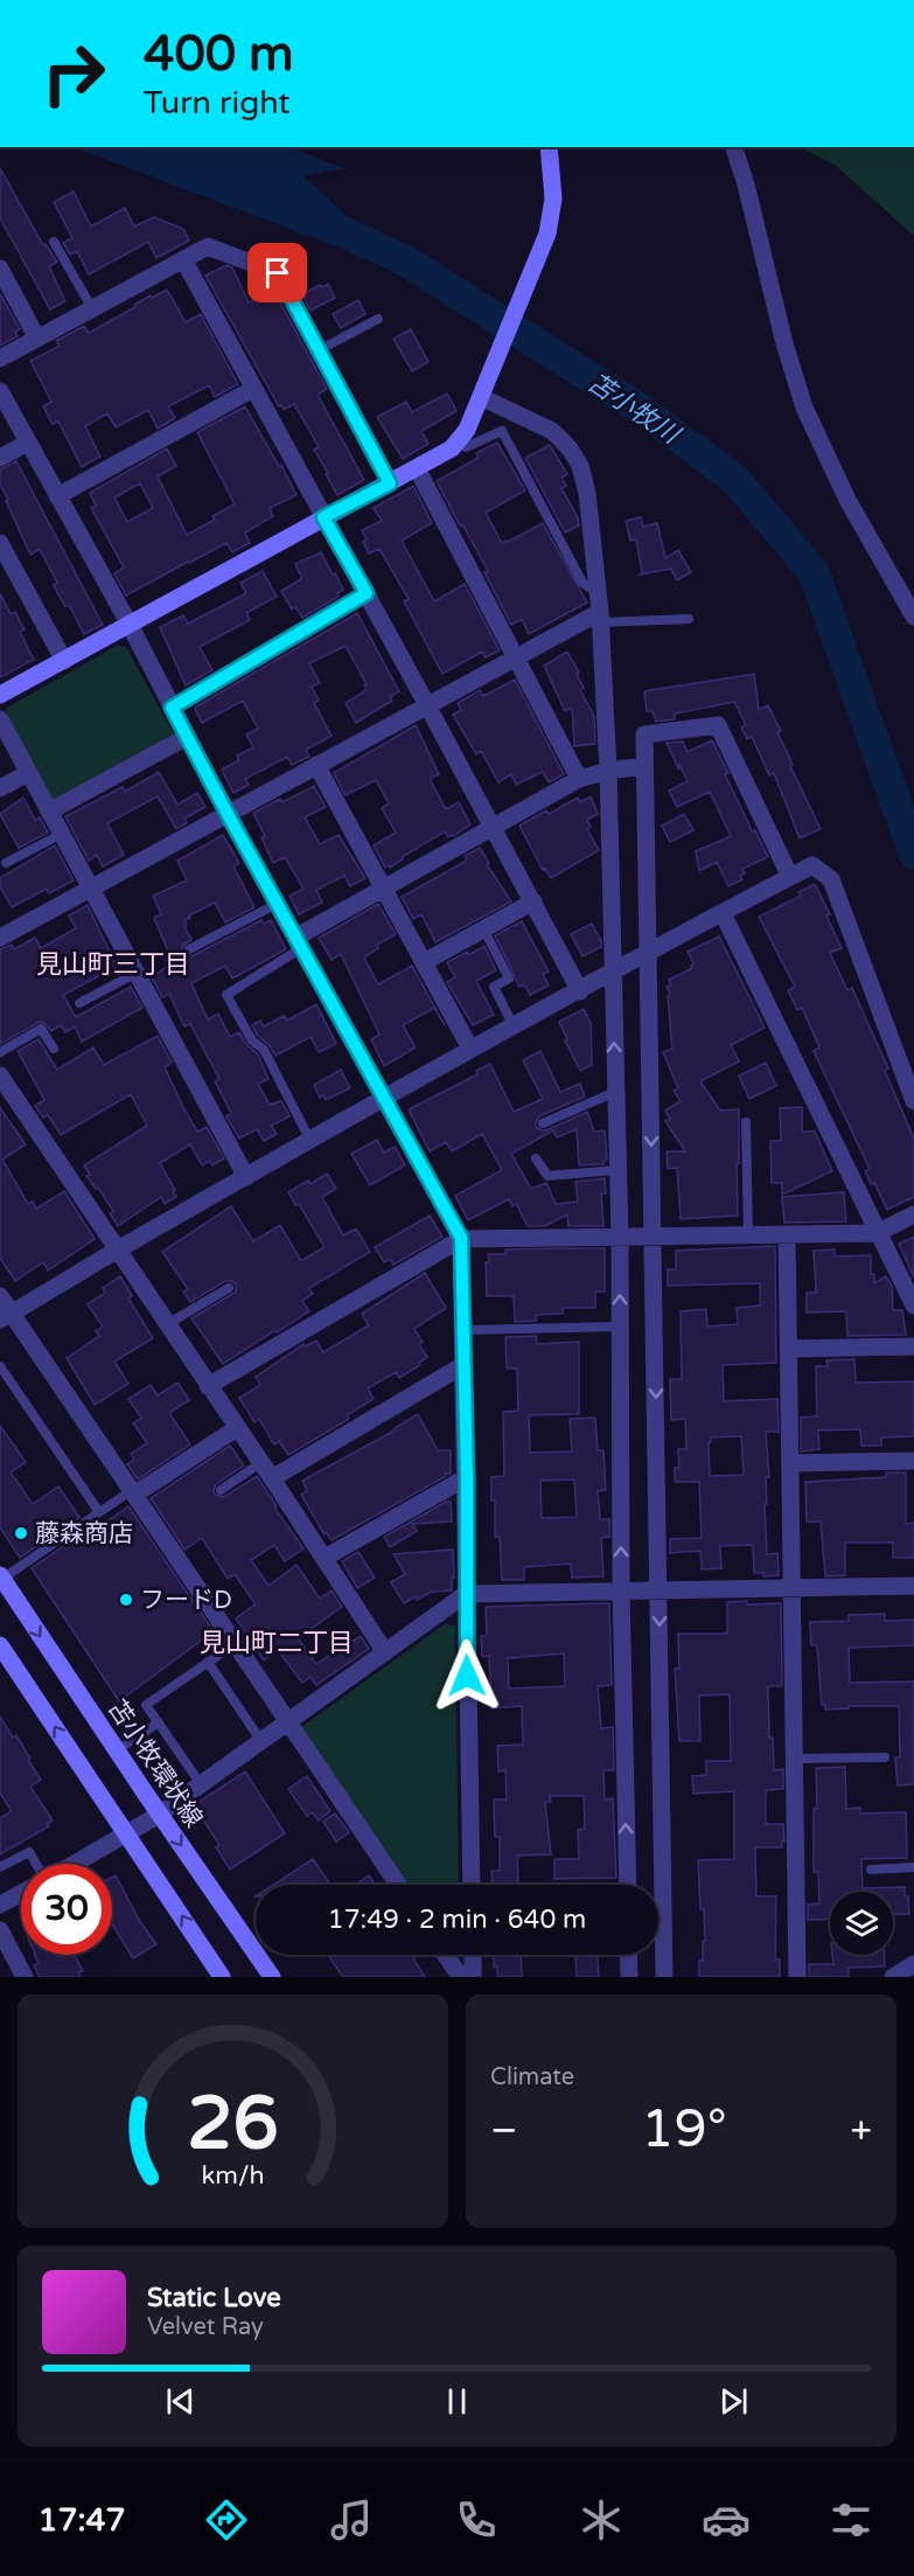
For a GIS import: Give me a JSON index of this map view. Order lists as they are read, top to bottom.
{
  "streets": {
    "main road": ["苫小牧環状線"]
  },
  "districts": ["見山町三丁目", "見山町二丁目"],
  "water": ["苫小牧川"],
  "places": ["藤森商店", "フードD"],
  "page": {
    "turn": ["400 m", "Turn right"],
    "limit": "30",
    "trip": "17:49 · 2 min · 640 m",
    "tile": "Climate",
    "heat": ["−", "19°", "+"],
    "song": ["Static Love", "Velvet Ray"],
    "tabs": "17:47",
    "gauge": ["26", "km/h"]
  }
}
